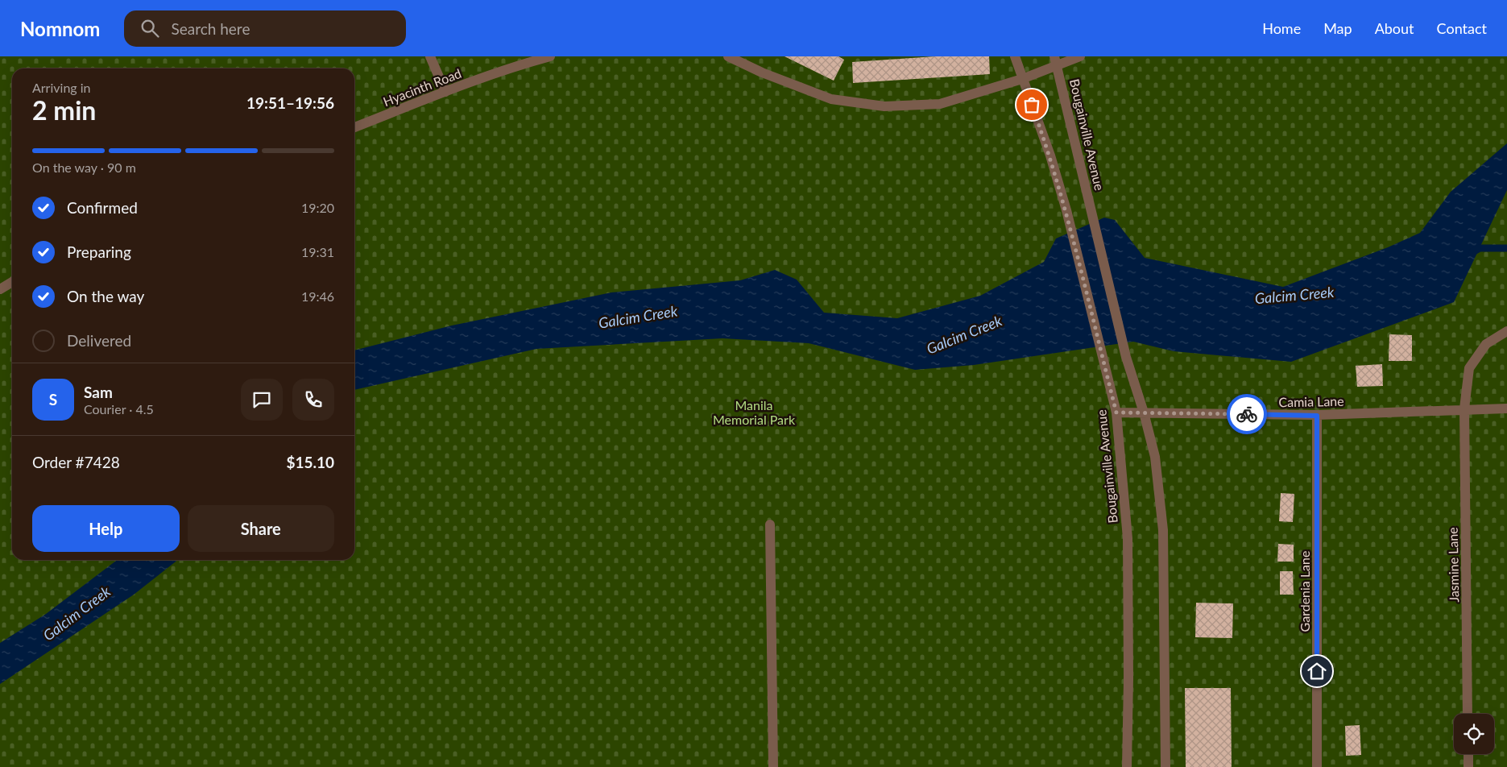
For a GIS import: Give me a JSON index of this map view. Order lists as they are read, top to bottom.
{
  "streets": {
    "street": [
      "Hyacinth Road",
      "Bougainville Avenue",
      "Camia Lane",
      "Jasmine Lane",
      "Gardenia Lane"
    ]
  },
  "crossings": [
    ["Bougainville Avenue", "Camia Lane"],
    ["Camia Lane", "Jasmine Lane"],
    ["Camia Lane", "Gardenia Lane"]
  ],
  "water": ["Galcim Creek"],
  "parks": ["Manila Memorial Park"],
  "page": {
    "header": "Nomnom",
    "search": "Search here",
    "nav": [
      "Home",
      "Map",
      "About",
      "Contact"
    ],
    "heading": ["2 min", "Arriving in", "19:51–19:56"],
    "panel": [
      "Sam",
      "Courier · 4.5",
      "Order #7428",
      "$15.10"
    ],
    "bar": "On the way · 90 m",
    "list": [
      ["Confirmed", "19:20"],
      ["Preparing", "19:31"],
      ["On the way", "19:46"],
      "Delivered"
    ],
    "round": "S",
    "buttons": ["Help", "Share"]
  }
}
